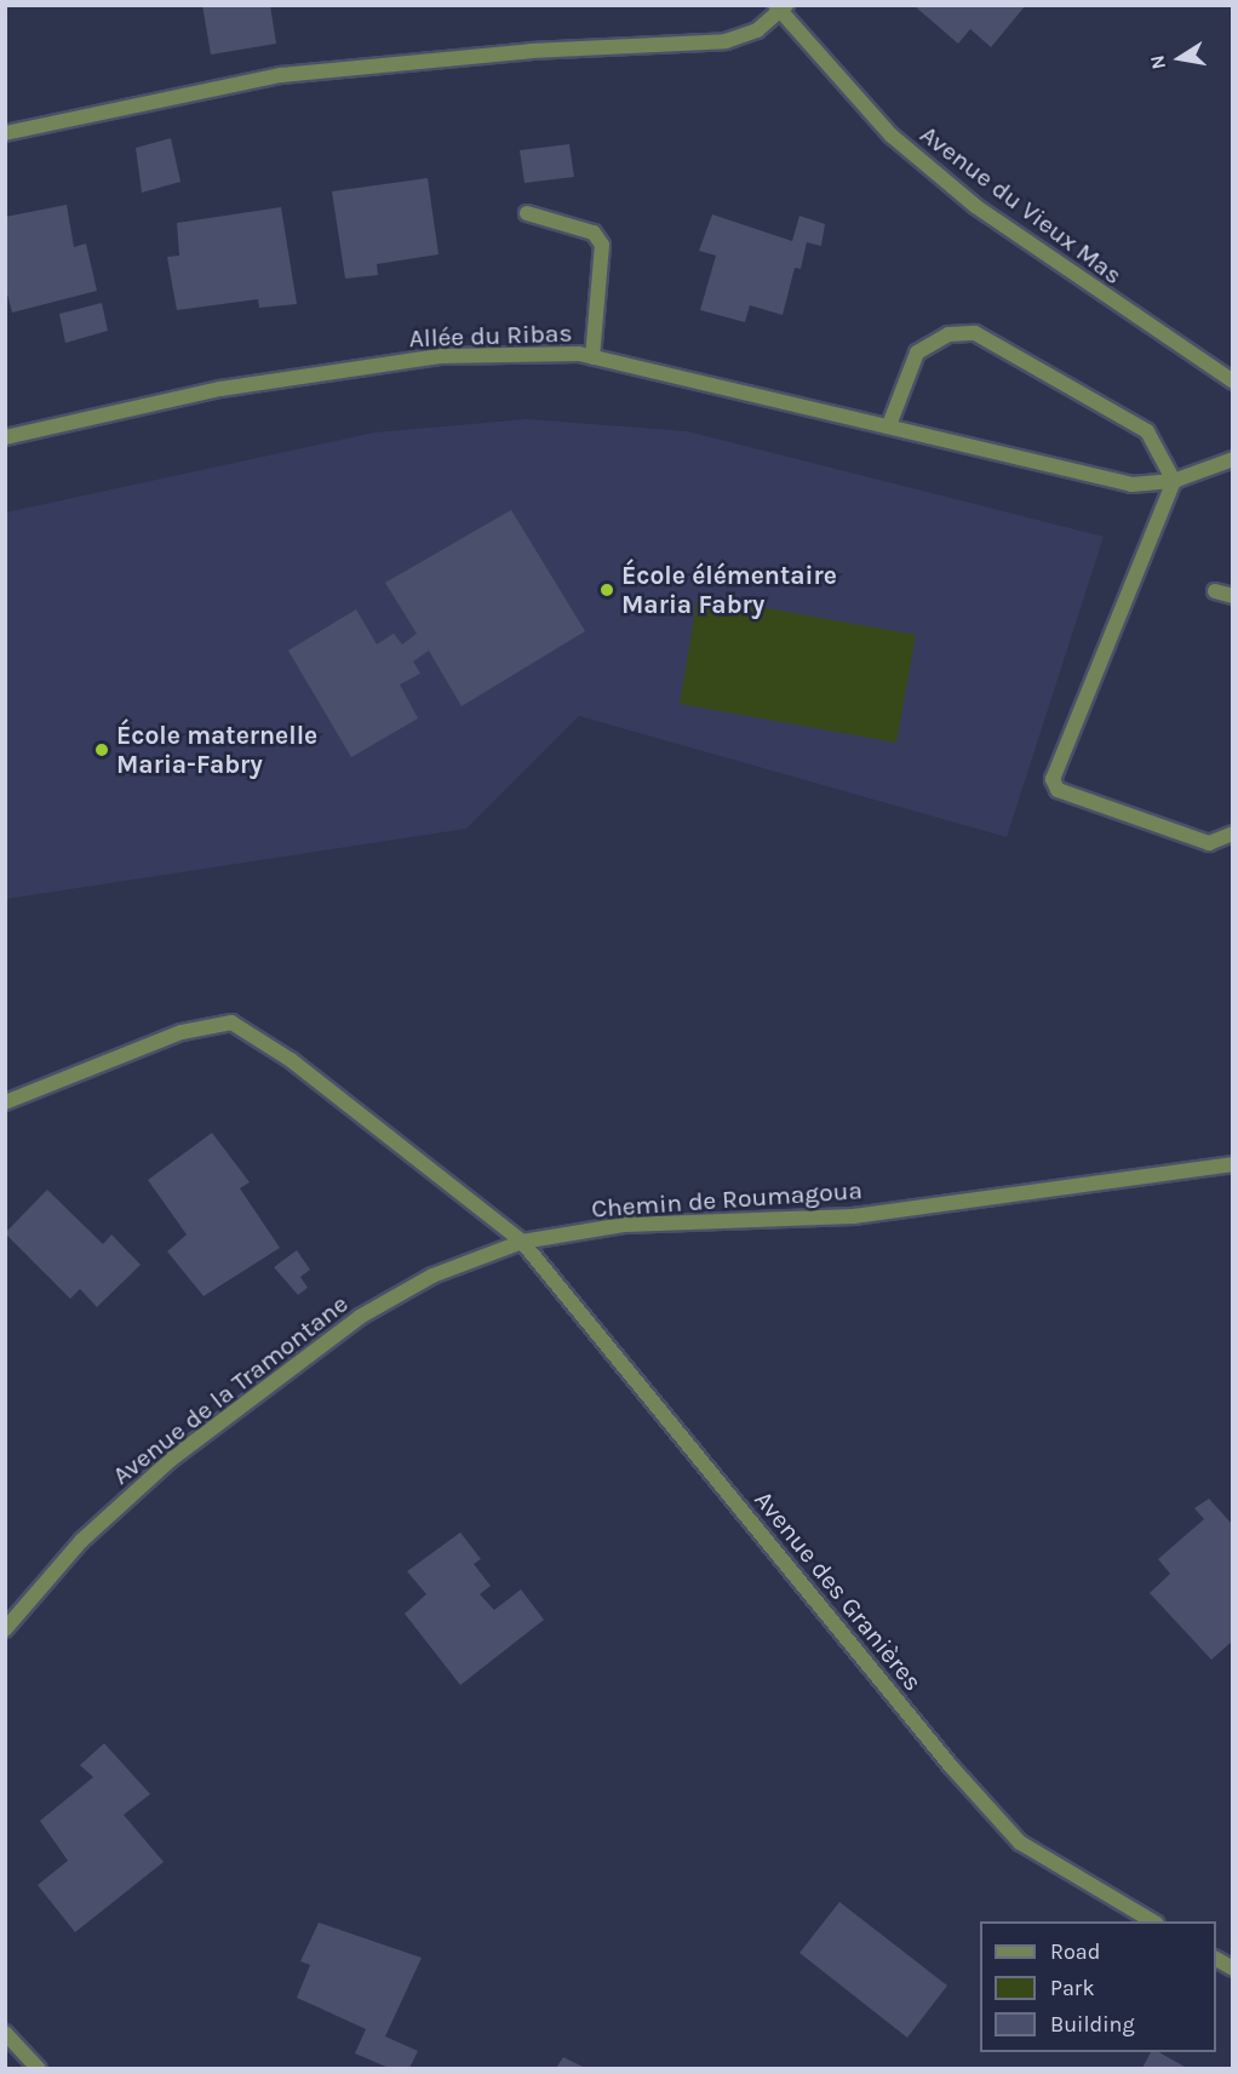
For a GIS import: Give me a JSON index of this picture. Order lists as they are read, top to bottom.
{
  "streets": {
    "street": [
      "Avenue du Vieux Mas",
      "Allée du Ribas",
      "Chemin de Roumagoua",
      "Avenue de la Tramontane",
      "Avenue des Granières"
    ]
  },
  "crossings": [
    ["Chemin de Roumagoua", "Avenue de la Tramontane"],
    ["Chemin de Roumagoua", "Avenue des Granières"],
    ["Avenue de la Tramontane", "Avenue des Granières"]
  ],
  "places": ["École élémentaire Maria Fabry", "École maternelle Maria-Fabry"],
  "legend": ["Road", "Park", "Building"],
  "north": "left"
}
